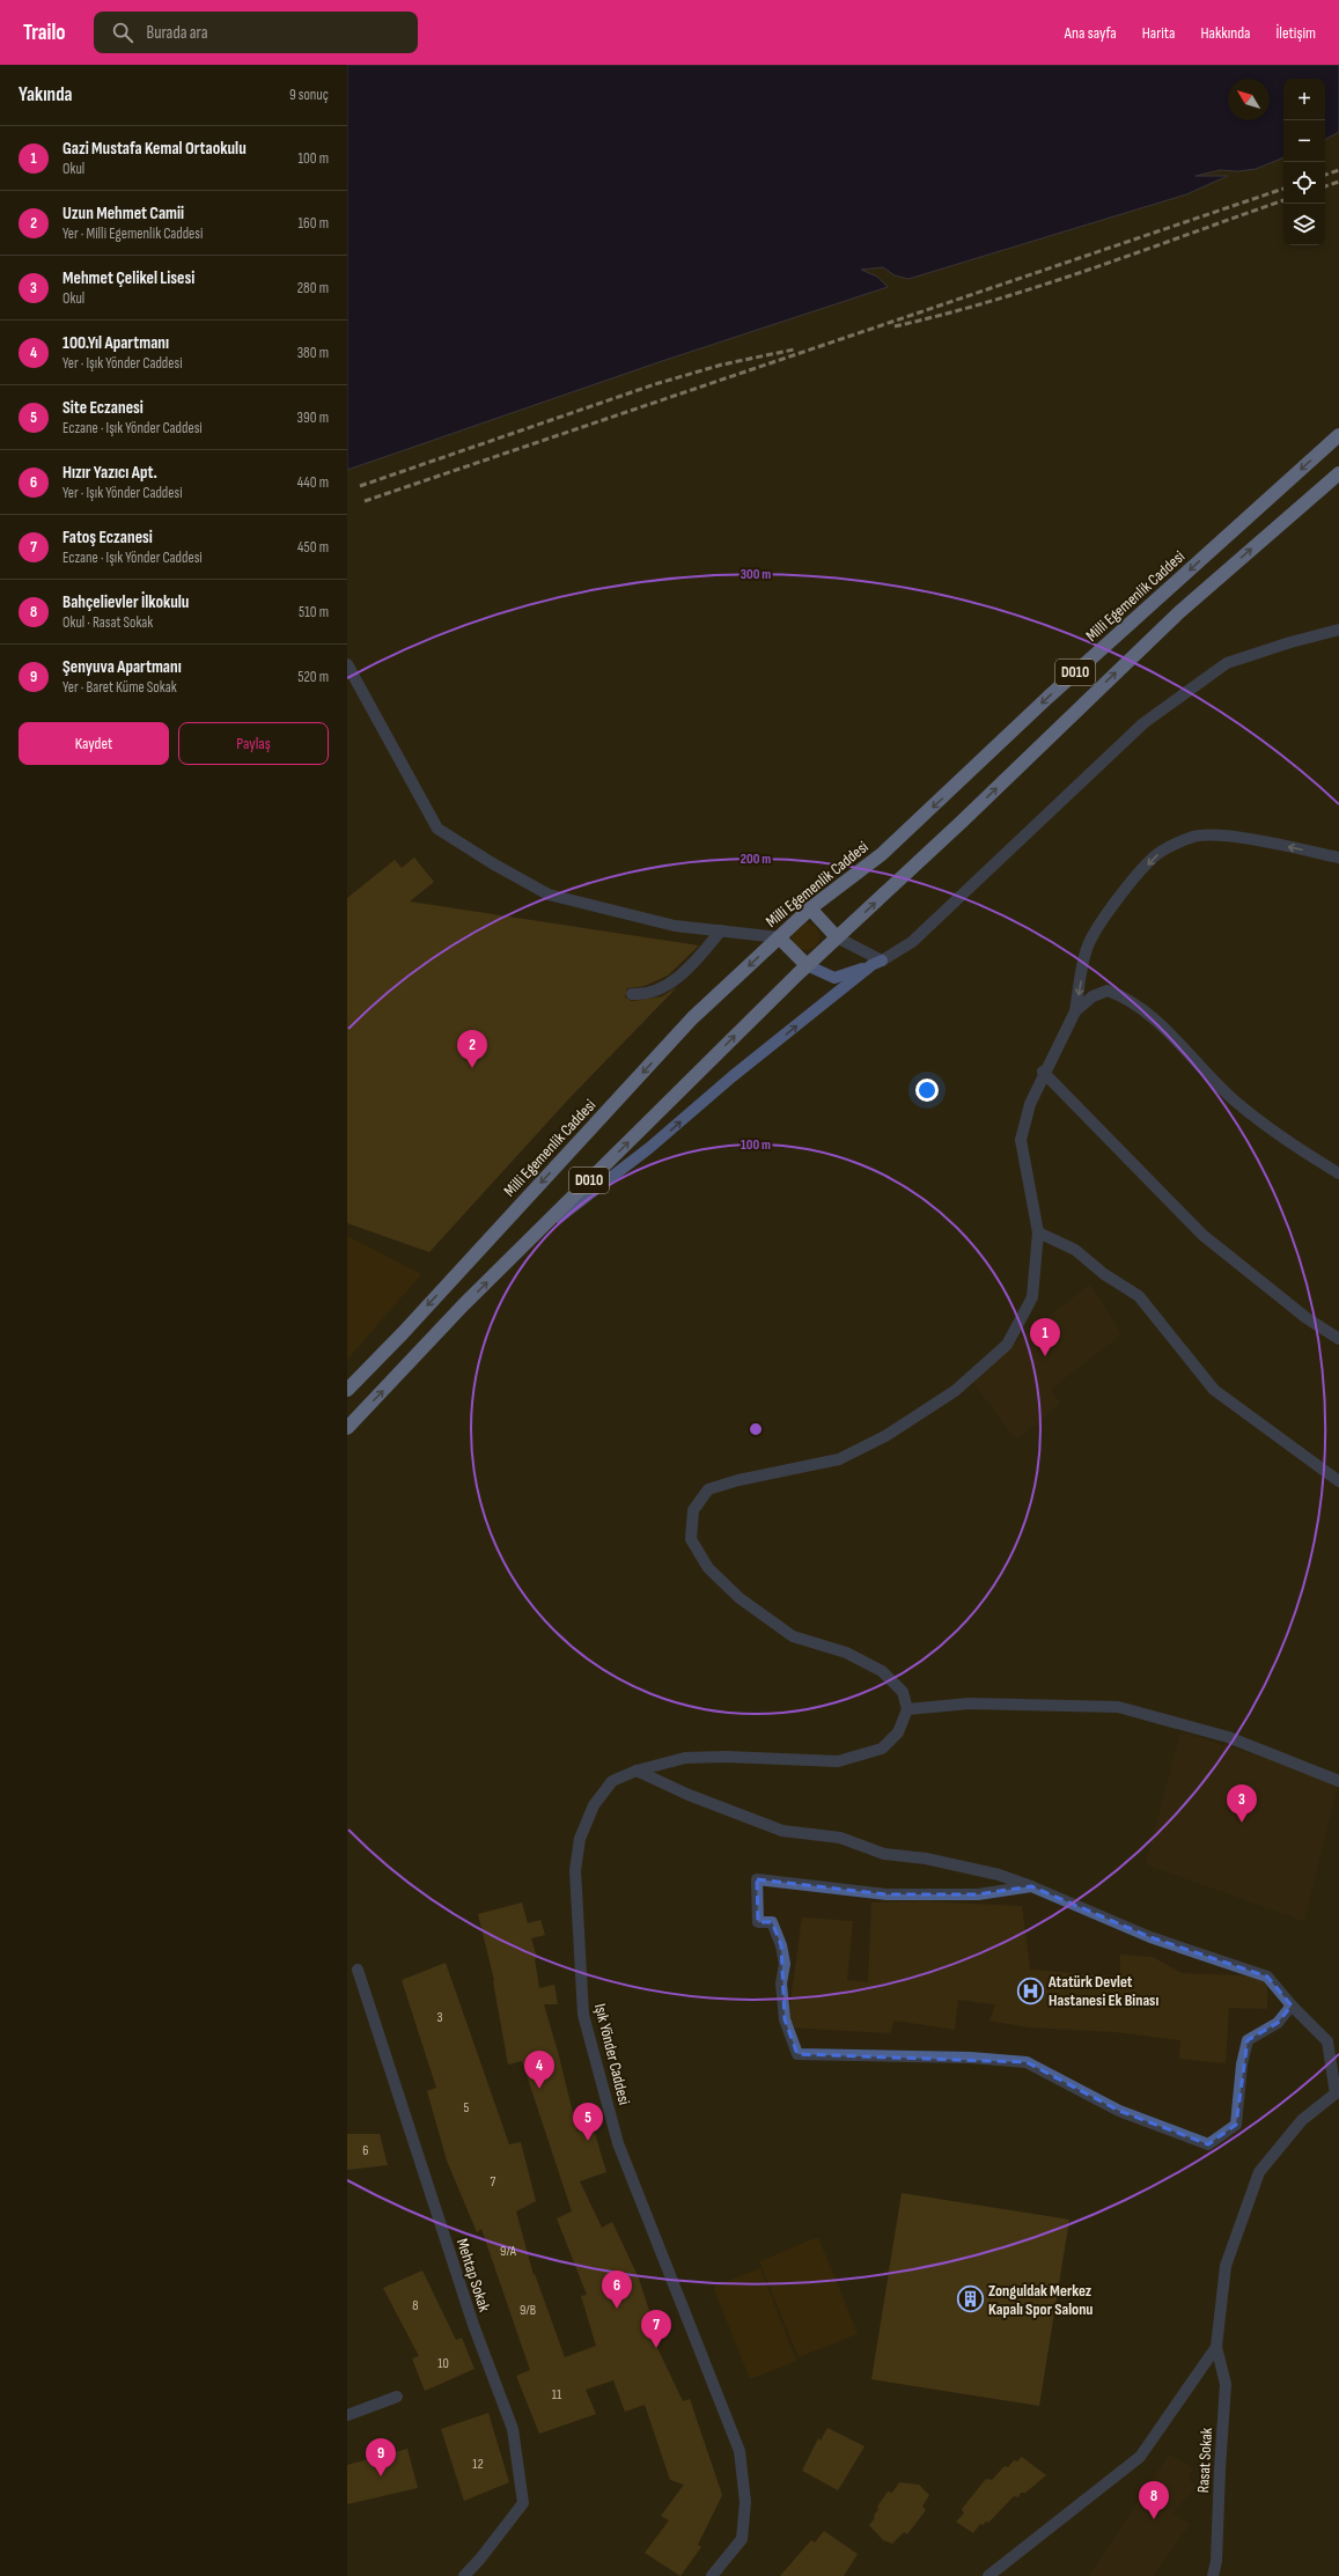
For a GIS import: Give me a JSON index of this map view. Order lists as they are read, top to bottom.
{
  "streets": {
    "highway": ["Milli Egemenlik Caddesi", "D010"],
    "street": ["Işık Yönder Caddesi", "Mehtap Sokak", "Rasat Sokak"]
  },
  "places": {
    "hospital": ["Atatürk Devlet Hastanesi Ek Binası"],
    "building": ["Zonguldak Merkez Kapalı Spor Salonu"]
  },
  "house_numbers": [
    "3",
    "5",
    "6",
    "7",
    "9/A",
    "8",
    "9/B",
    "10",
    "11",
    "12"
  ],
  "north": "top left",
  "page": {
    "header": "Trailo",
    "search": "Burada ara",
    "nav": [
      "Ana sayfa",
      "Harita",
      "Hakkında",
      "İletişim"
    ],
    "heading": ["Yakında", "9 sonuç"],
    "map_buttons": ["+", "−"],
    "list": [
      {
        "mark": "1",
        "name": "Gazi Mustafa Kemal Ortaokulu",
        "note": "Okul",
        "value": "100 m"
      },
      {
        "mark": "2",
        "name": "Uzun Mehmet Camii",
        "note": "Yer · Milli Egemenlik Caddesi",
        "value": "160 m"
      },
      {
        "mark": "3",
        "name": "Mehmet Çelikel Lisesi",
        "note": "Okul",
        "value": "280 m"
      },
      {
        "mark": "4",
        "name": "100.Yıl Apartmanı",
        "note": "Yer · Işık Yönder Caddesi",
        "value": "380 m"
      },
      {
        "mark": "5",
        "name": "Site Eczanesi",
        "note": "Eczane · Işık Yönder Caddesi",
        "value": "390 m"
      },
      {
        "mark": "6",
        "name": "Hızır Yazıcı Apt.",
        "note": "Yer · Işık Yönder Caddesi",
        "value": "440 m"
      },
      {
        "mark": "7",
        "name": "Fatoş Eczanesi",
        "note": "Eczane · Işık Yönder Caddesi",
        "value": "450 m"
      },
      {
        "mark": "8",
        "name": "Bahçelievler İlkokulu",
        "note": "Okul · Rasat Sokak",
        "value": "510 m"
      },
      {
        "mark": "9",
        "name": "Şenyuva Apartmanı",
        "note": "Yer · Baret Küme Sokak",
        "value": "520 m"
      }
    ],
    "buttons": ["Kaydet", "Paylaş"],
    "pins": [
      "2",
      "1",
      "3",
      "4",
      "5",
      "6",
      "7",
      "9",
      "8"
    ]
  },
  "rings": ["300 m", "200 m", "100 m"]
}
